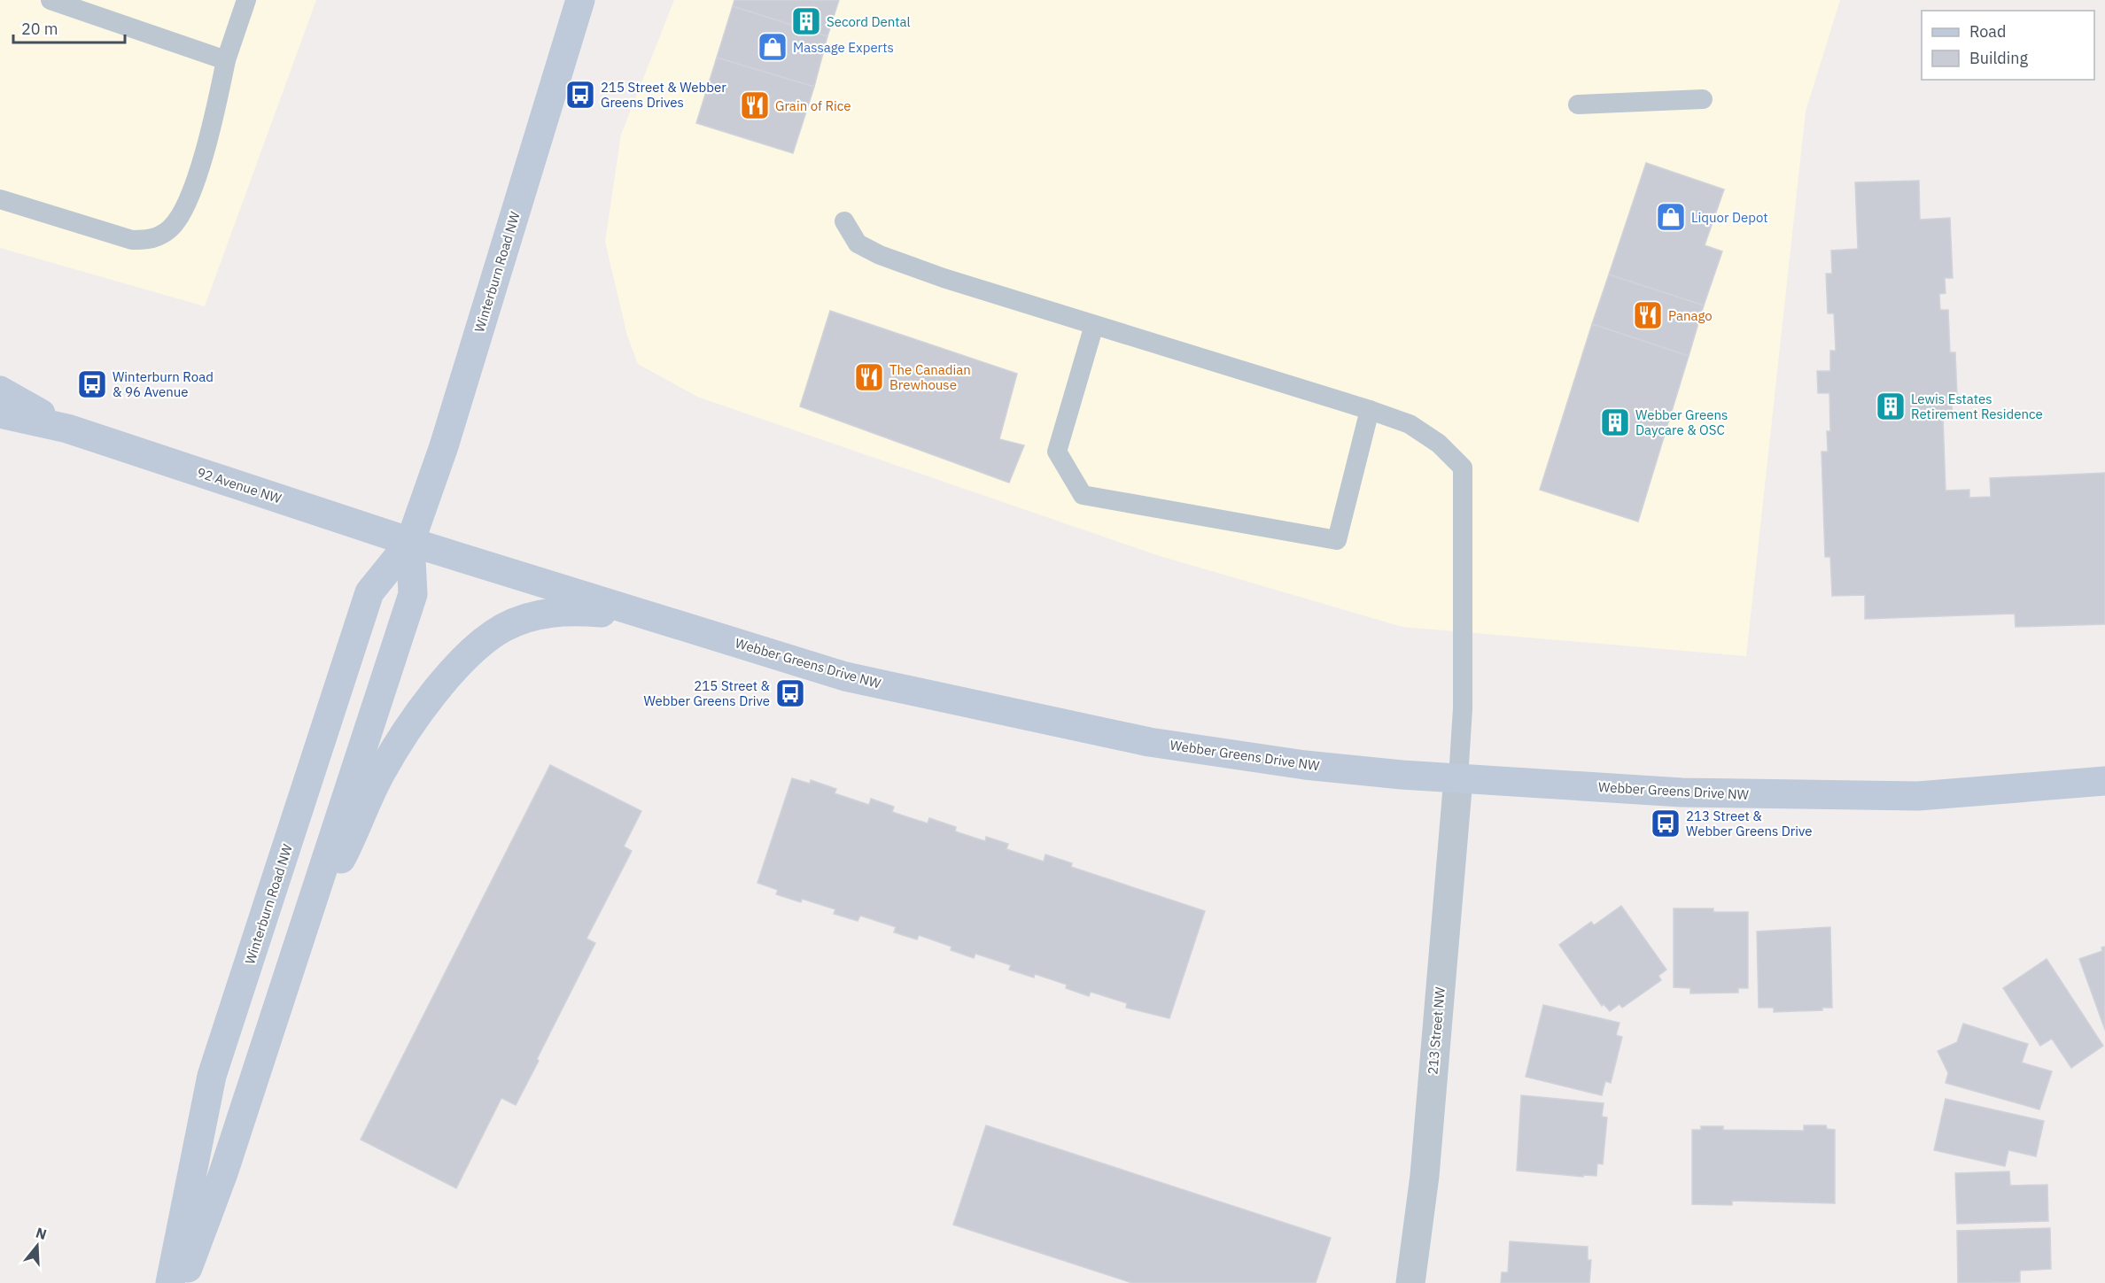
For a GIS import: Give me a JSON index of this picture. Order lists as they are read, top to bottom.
{
  "streets": {
    "main road": ["Winterburn Road NW", "92 Avenue NW", "Webber Greens Drive NW"],
    "street": ["213 Street NW"]
  },
  "crossings": [
    ["Winterburn Road NW", "92 Avenue NW"],
    ["Winterburn Road NW", "Webber Greens Drive NW"],
    ["92 Avenue NW", "Webber Greens Drive NW"],
    ["Webber Greens Drive NW", "213 Street NW"]
  ],
  "places": {
    "building": ["Secord Dental", "Lewis Estates Retirement Residence", "Webber Greens Daycare & OSC"],
    "shop": ["Massage Experts", "Liquor Depot"],
    "bus stop": [
      "215 Street & Webber Greens Drives",
      "Winterburn Road & 96 Avenue",
      "215 Street & Webber Greens Drive",
      "213 Street & Webber Greens Drive"
    ],
    "restaurant": ["Grain of Rice", "Panago", "The Canadian Brewhouse"]
  },
  "legend": ["Road", "Building"],
  "scale_bar": "20 m",
  "north": "top"
}
